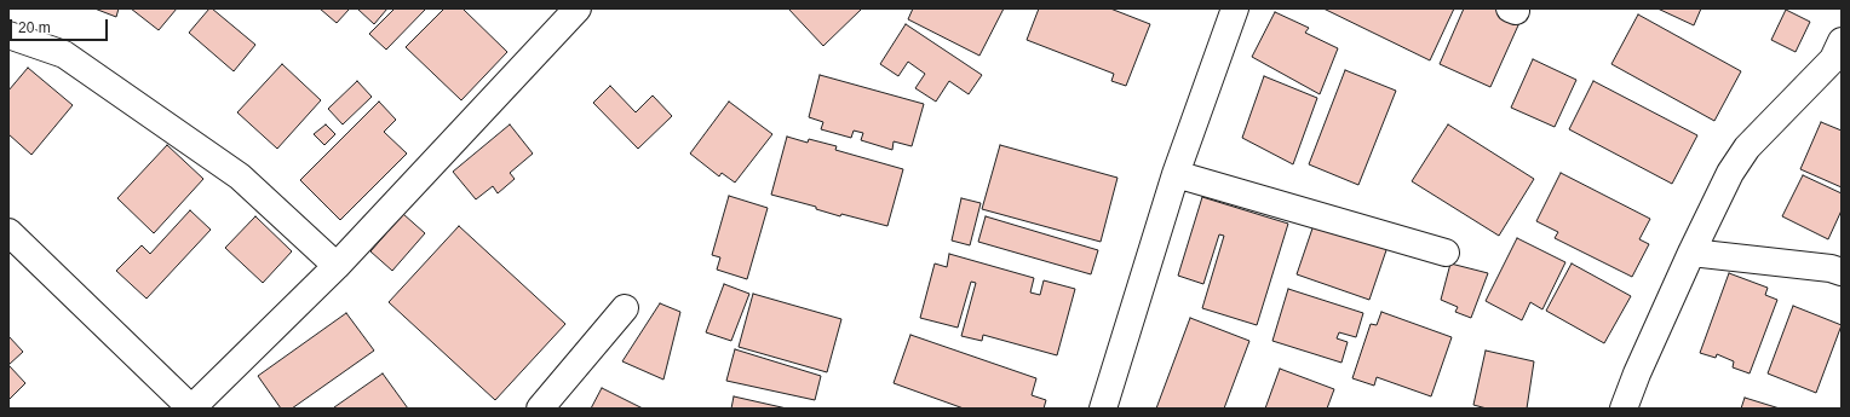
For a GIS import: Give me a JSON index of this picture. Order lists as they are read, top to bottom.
{
  "scale_bar": "20 m"
}
